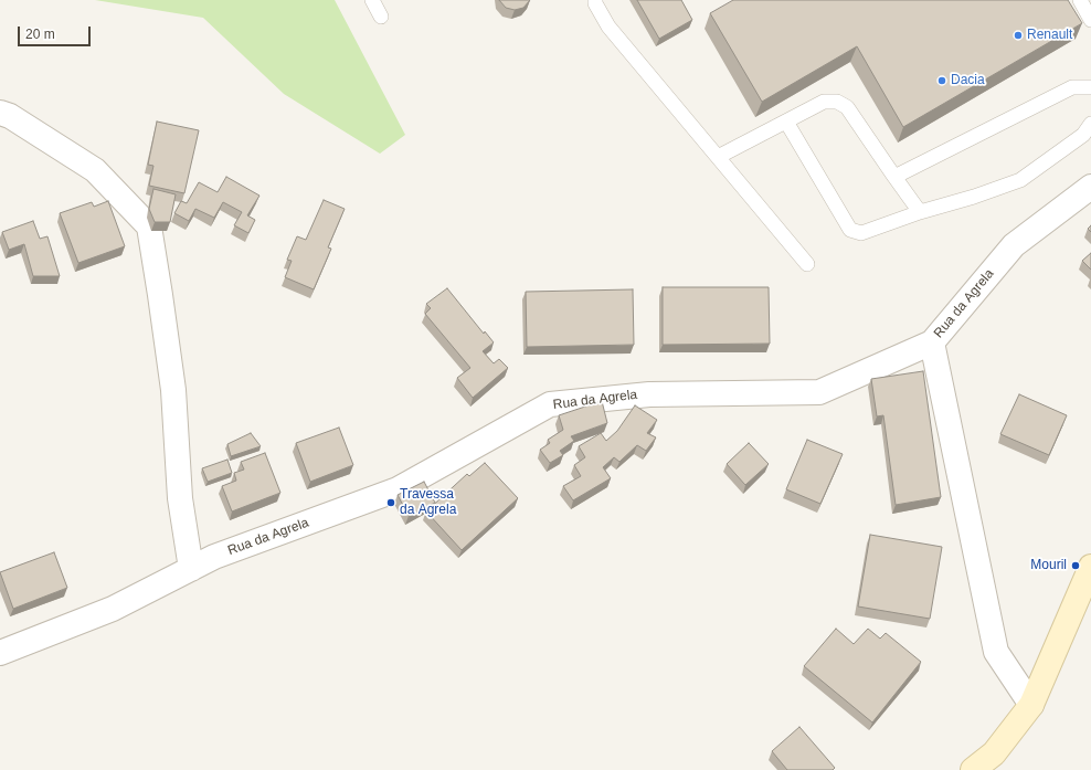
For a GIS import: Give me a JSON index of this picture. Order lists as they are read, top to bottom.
{
  "streets": {
    "street": ["Rua da Agrela"]
  },
  "places": [
    "Renault",
    "Dacia",
    "Travessa da Agrela",
    "Mouril"
  ],
  "scale_bar": "20 m"
}
